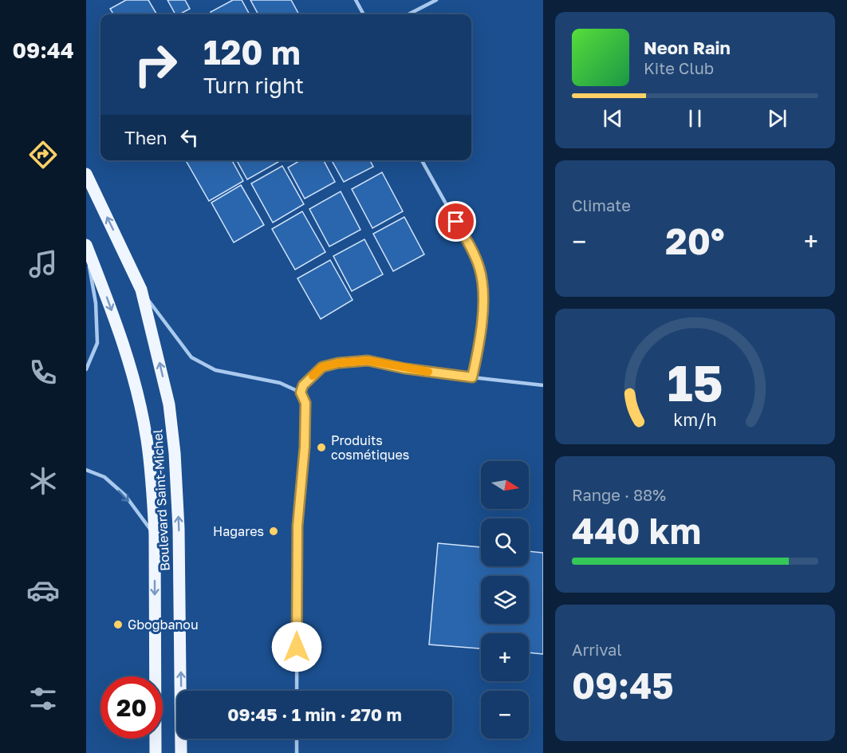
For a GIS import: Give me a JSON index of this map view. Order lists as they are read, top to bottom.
{
  "streets": {
    "main road": ["Boulevard Saint-Michel"]
  },
  "places": ["Produits cosmétiques", "Hagares", "Gbogbanou"],
  "north": "right",
  "page": {
    "tabs": "09:44",
    "turn": ["120 m", "Turn right"],
    "song": ["Neon Rain", "Kite Club"],
    "then": "Then",
    "tile": [
      "Climate",
      ["Range · 88%", "440 km"],
      ["Arrival", "09:45"]
    ],
    "heat": ["−", "20°", "+"],
    "map_buttons": ["+", "−"],
    "limit": "20",
    "trip": "09:45 · 1 min · 270 m",
    "gauge": ["15", "km/h"]
  }
}
